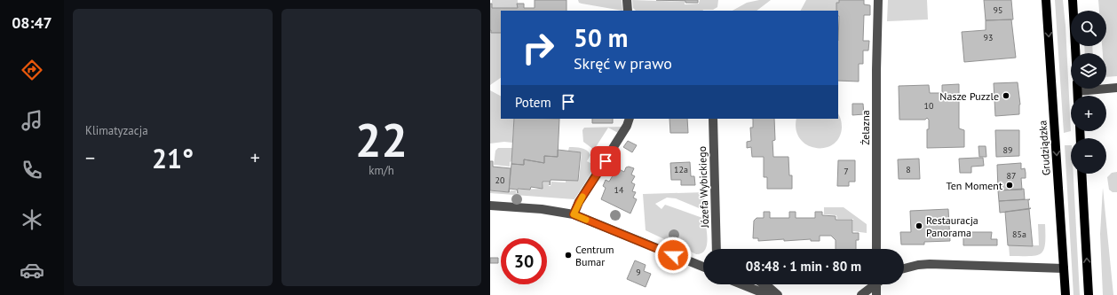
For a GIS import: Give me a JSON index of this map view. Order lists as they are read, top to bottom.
{
  "streets": {
    "main road": ["Grudziądzka"],
    "street": ["Żelazna", "Józefa Wybickiego"]
  },
  "places": [
    "Nasze Puzzle",
    "Ten Moment",
    "Restauracja Panorama",
    "Centrum Bumar"
  ],
  "house_numbers": [
    "95",
    "93",
    "10",
    "89",
    "12a",
    "8",
    "7",
    "87",
    "20",
    "14",
    "85a",
    "9"
  ],
  "page": {
    "tabs": "08:47",
    "tile": [
      "Klimatyzacja",
      ["22", "km/h"]
    ],
    "map_buttons": ["+", "−"],
    "turn": ["50 m", "Skręć w prawo"],
    "then": "Potem",
    "heat": ["−", "21°", "+"],
    "limit": "30",
    "trip": "08:48 · 1 min · 80 m"
  }
}
